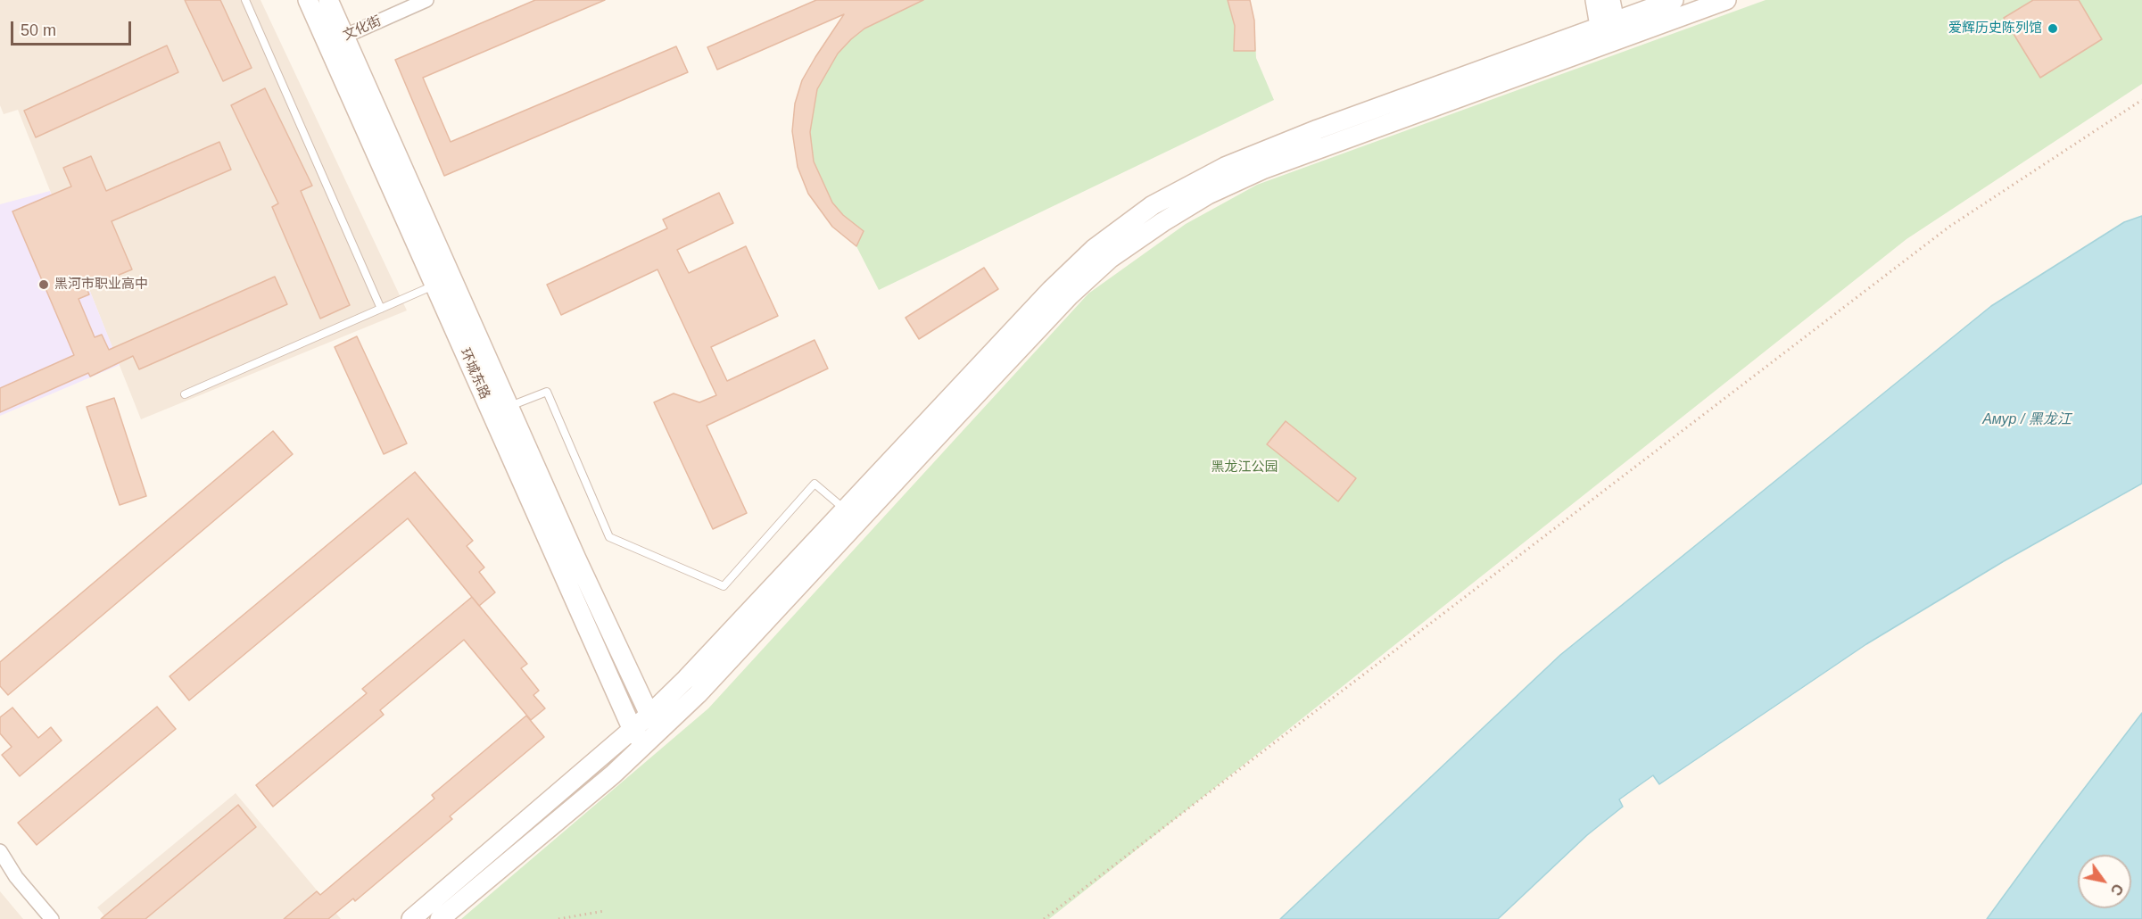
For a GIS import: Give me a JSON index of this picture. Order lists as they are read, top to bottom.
{
  "streets": {
    "street": ["文化街", "环城东路"]
  },
  "crossings": [
    ["文化街", "环城东路"]
  ],
  "water": ["Амур / 黑龙江"],
  "parks": ["黑龙江公园"],
  "places": ["爱辉历史陈列馆", "黑河市职业高中"],
  "scale_bar": "50 m",
  "north": "bottom right"
}
